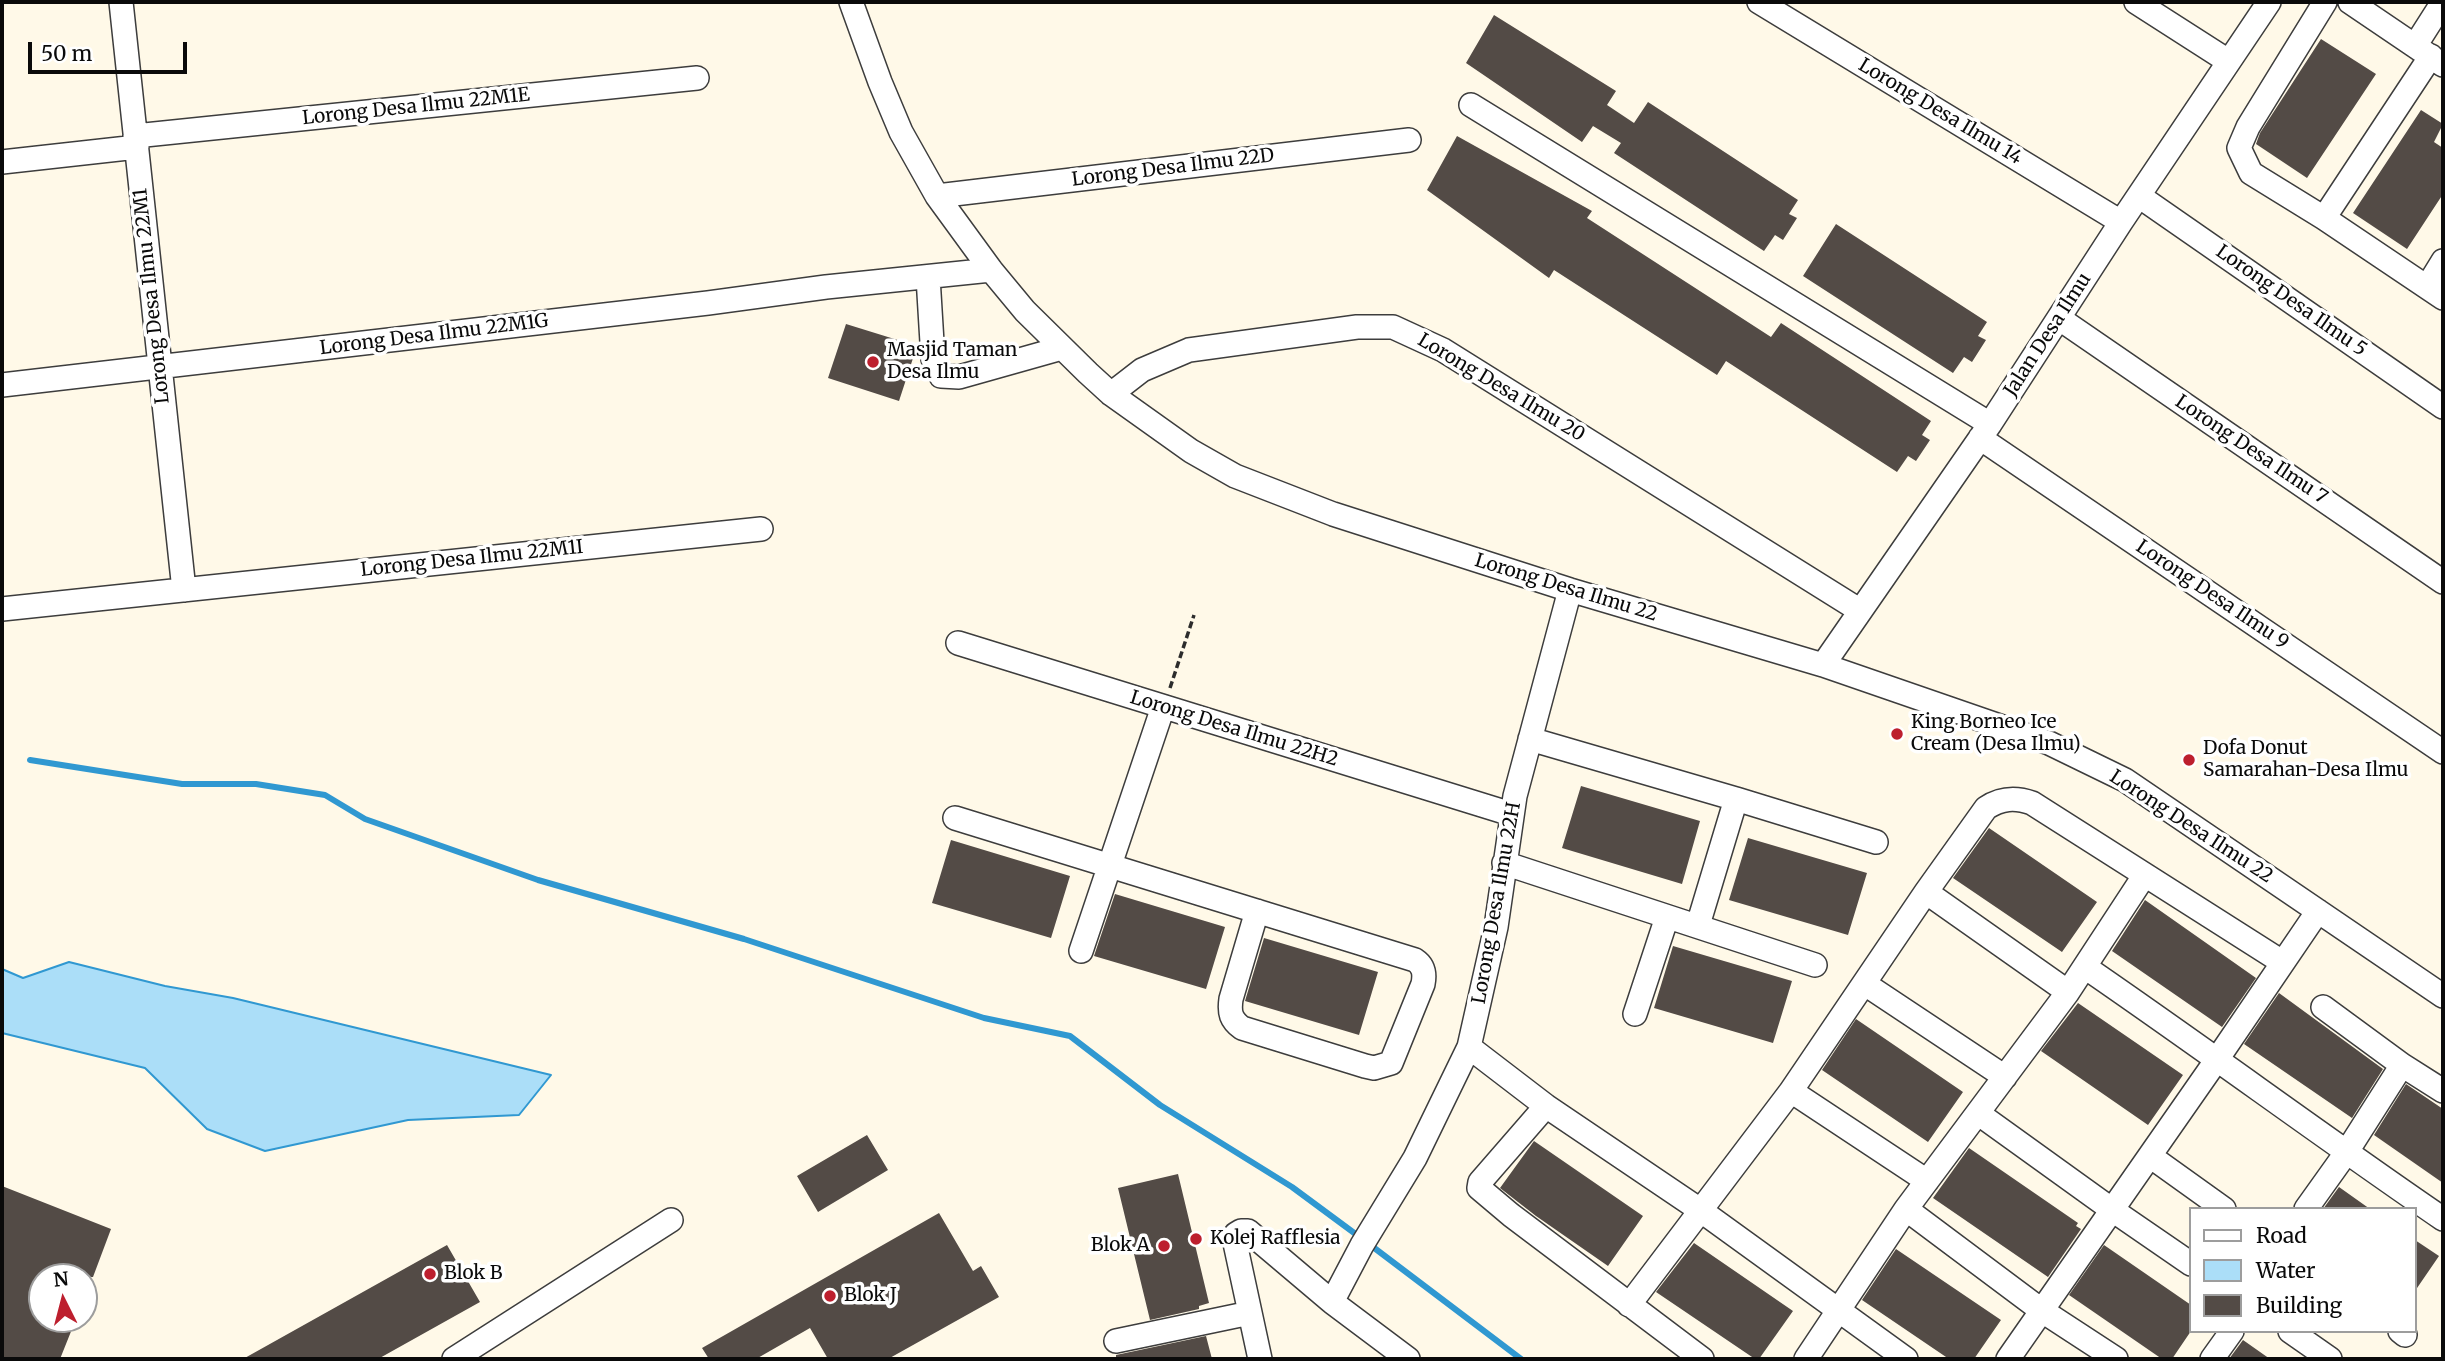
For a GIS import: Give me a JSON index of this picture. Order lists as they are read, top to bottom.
{
  "streets": {
    "street": [
      "Lorong Desa Ilmu 22M1E",
      "Lorong Desa Ilmu 14",
      "Lorong Desa Ilmu 22D",
      "Lorong Desa Ilmu 22M1",
      "Lorong Desa Ilmu 5",
      "Lorong Desa Ilmu 22M1G",
      "Jalan Desa Ilmu",
      "Lorong Desa Ilmu 20",
      "Lorong Desa Ilmu 7",
      "Lorong Desa Ilmu 22M1I",
      "Lorong Desa Ilmu 22",
      "Lorong Desa Ilmu 9",
      "Lorong Desa Ilmu 22H2",
      "Lorong Desa Ilmu 22H"
    ]
  },
  "crossings": [
    ["Lorong Desa Ilmu 22M1E", "Lorong Desa Ilmu 22M1"],
    ["Lorong Desa Ilmu 14", "Jalan Desa Ilmu"],
    ["Lorong Desa Ilmu 22D", "Lorong Desa Ilmu 22"],
    ["Lorong Desa Ilmu 22M1", "Lorong Desa Ilmu 22M1G"],
    ["Lorong Desa Ilmu 22M1", "Lorong Desa Ilmu 22M1I"],
    ["Lorong Desa Ilmu 5", "Jalan Desa Ilmu"],
    ["Lorong Desa Ilmu 22M1G", "Lorong Desa Ilmu 22"],
    ["Jalan Desa Ilmu", "Lorong Desa Ilmu 20"],
    ["Jalan Desa Ilmu", "Lorong Desa Ilmu 7"],
    ["Jalan Desa Ilmu", "Lorong Desa Ilmu 22"],
    ["Jalan Desa Ilmu", "Lorong Desa Ilmu 9"],
    ["Lorong Desa Ilmu 20", "Lorong Desa Ilmu 22"],
    ["Lorong Desa Ilmu 22", "Lorong Desa Ilmu 22H"],
    ["Lorong Desa Ilmu 22H2", "Lorong Desa Ilmu 22H"]
  ],
  "places": [
    "Masjid Taman Desa Ilmu",
    "King Borneo Ice Cream (Desa Ilmu)",
    "Dofa Donut Samarahan-Desa Ilmu",
    "Kolej Rafflesia",
    "Blok A",
    "Blok B",
    "Blok J"
  ],
  "legend": ["Road", "Water", "Building"],
  "scale_bar": "50 m",
  "north": "top"
}
